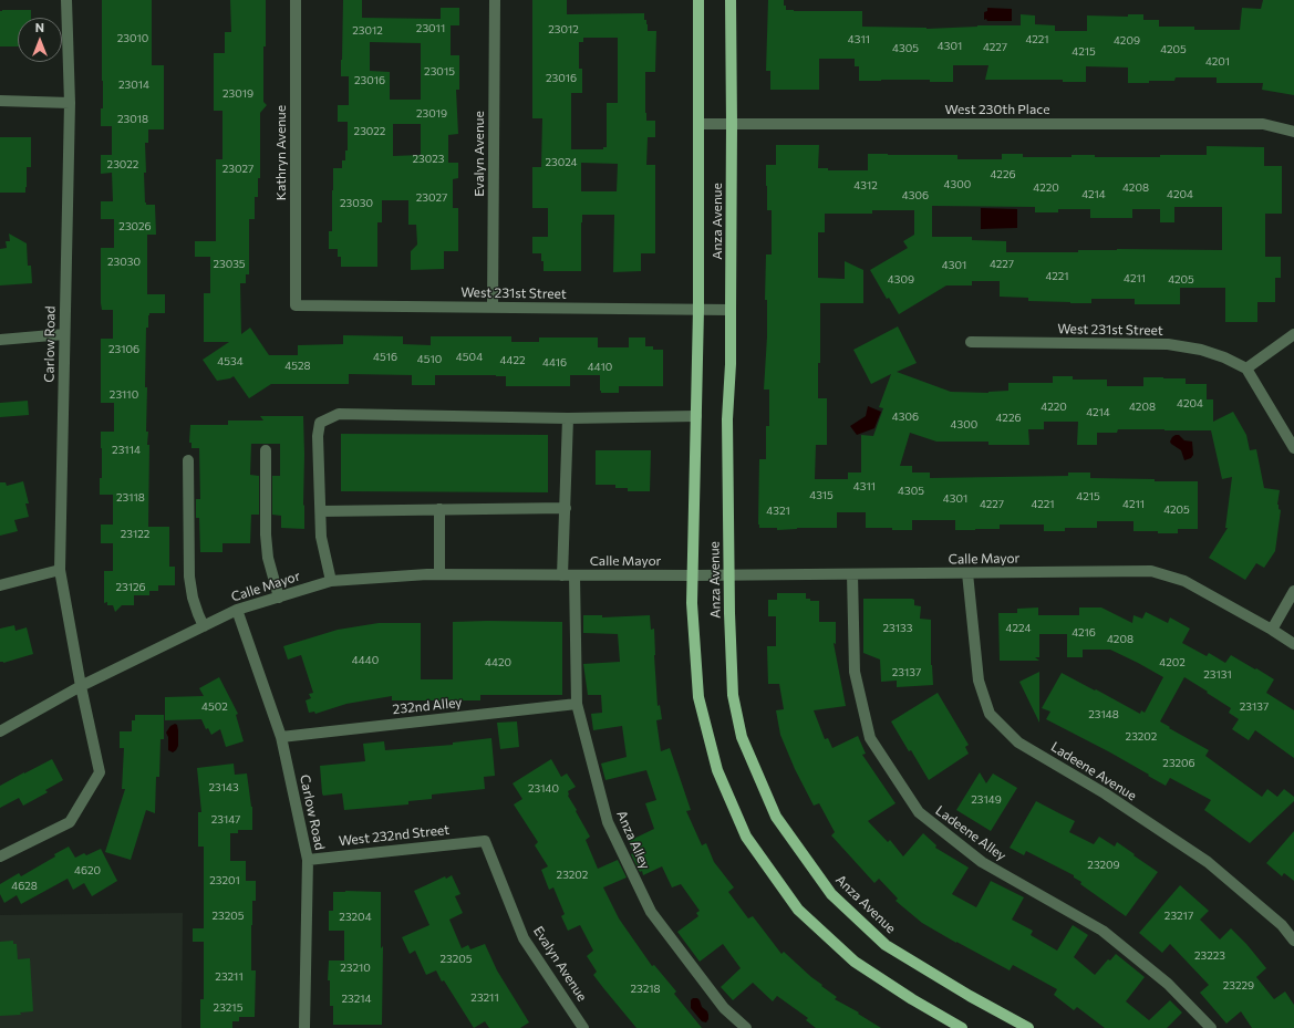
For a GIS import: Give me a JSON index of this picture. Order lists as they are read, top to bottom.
{
  "streets": {
    "main road": ["Anza Avenue"],
    "street": [
      "West 230th Place",
      "Kathryn Avenue",
      "Evalyn Avenue",
      "West 231st Street",
      "Carlow Road",
      "Calle Mayor",
      "232nd Alley",
      "Ladeene Avenue",
      "Ladeene Alley",
      "West 232nd Street",
      "Anza Alley"
    ]
  },
  "crossings": [
    ["West 230th Place", "Anza Avenue"],
    ["Kathryn Avenue", "West 231st Street"],
    ["Evalyn Avenue", "West 231st Street"],
    ["Evalyn Avenue", "West 232nd Street"],
    ["Anza Avenue", "West 231st Street"],
    ["Anza Avenue", "Calle Mayor"],
    ["Carlow Road", "Calle Mayor"],
    ["Carlow Road", "232nd Alley"],
    ["Carlow Road", "West 232nd Street"],
    ["Calle Mayor", "Ladeene Avenue"],
    ["Calle Mayor", "Ladeene Alley"],
    ["Calle Mayor", "Anza Alley"],
    ["232nd Alley", "Anza Alley"]
  ],
  "house_numbers": [
    "23011",
    "23012",
    "23012",
    "23010",
    "4311",
    "4221",
    "4209",
    "4301",
    "4227",
    "4305",
    "4205",
    "4215",
    "4201",
    "23015",
    "23016",
    "23016",
    "23014",
    "23019",
    "23019",
    "23018",
    "23022",
    "23023",
    "23024",
    "23022",
    "23027",
    "4226",
    "4300",
    "4312",
    "4220",
    "4208",
    "4214",
    "4204",
    "4306",
    "23027",
    "23030",
    "23026",
    "23030",
    "23035",
    "4227",
    "4301",
    "4221",
    "4211",
    "4309",
    "4205",
    "23106",
    "4516",
    "4504",
    "4510",
    "4422",
    "4534",
    "4416",
    "4528",
    "4410",
    "23110",
    "4204",
    "4220",
    "4208",
    "4214",
    "4306",
    "4226",
    "4300",
    "23114",
    "4311",
    "4305",
    "4315",
    "4215",
    "23118",
    "4301",
    "4227",
    "4221",
    "4211",
    "4205",
    "4321",
    "23122",
    "23126",
    "23133",
    "4224",
    "4216",
    "4208",
    "4440",
    "4420",
    "4202",
    "23137",
    "23131",
    "4502",
    "23137",
    "23148",
    "23202",
    "23206",
    "23143",
    "23140",
    "23149",
    "23147",
    "23209",
    "4620",
    "23202",
    "23201",
    "4628",
    "23205",
    "23217",
    "23204",
    "23223",
    "23205",
    "23210",
    "23211",
    "23229",
    "23218",
    "23211",
    "23214",
    "23215"
  ],
  "north": "top"
}
